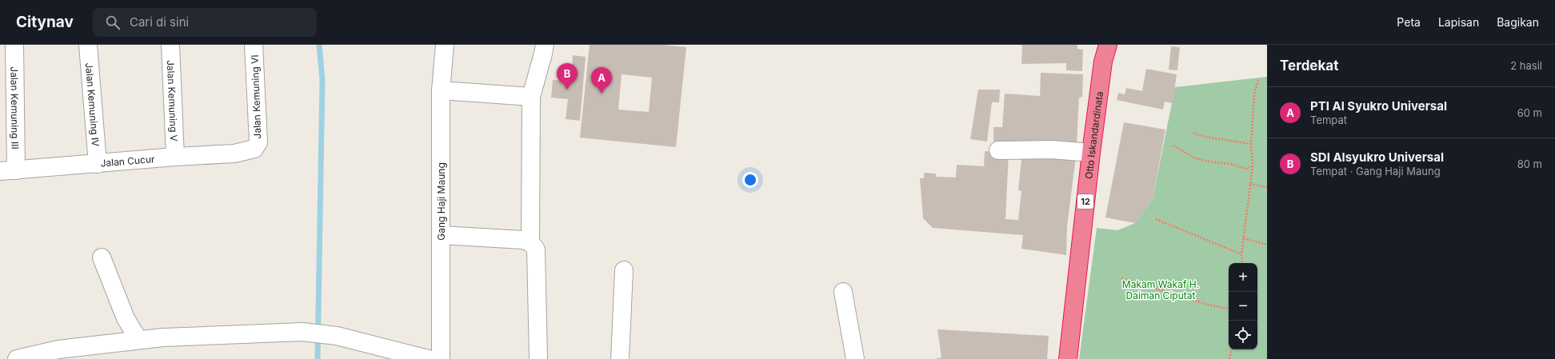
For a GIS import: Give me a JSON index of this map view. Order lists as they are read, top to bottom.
{
  "streets": {
    "highway": ["Otto Iskandardinata", "12"],
    "street": [
      "Jalan Kemuning VI",
      "Jalan Kemuning V",
      "Jalan Kemuning IV",
      "Jalan Kemuning III",
      "Jalan Cucur",
      "Gang Haji Maung"
    ]
  },
  "crossings": [
    ["Jalan Kemuning VI", "Jalan Cucur"],
    ["Jalan Kemuning V", "Jalan Cucur"],
    ["Jalan Kemuning IV", "Jalan Cucur"],
    ["Jalan Kemuning III", "Jalan Cucur"]
  ],
  "parks": ["Makam Wakaf H. Daiman Ciputat"],
  "page": {
    "header": "Citynav",
    "search": "Cari di sini",
    "nav": ["Peta", "Lapisan", "Bagikan"],
    "heading": ["Terdekat", "2 hasil"],
    "pins": ["B", "A"],
    "list": [
      {
        "mark": "A",
        "name": "PTI Al Syukro Universal",
        "note": "Tempat",
        "value": "60 m"
      },
      {
        "mark": "B",
        "name": "SDI Alsyukro Universal",
        "note": "Tempat · Gang Haji Maung",
        "value": "80 m"
      }
    ],
    "map_buttons": ["+", "−"]
  }
}
